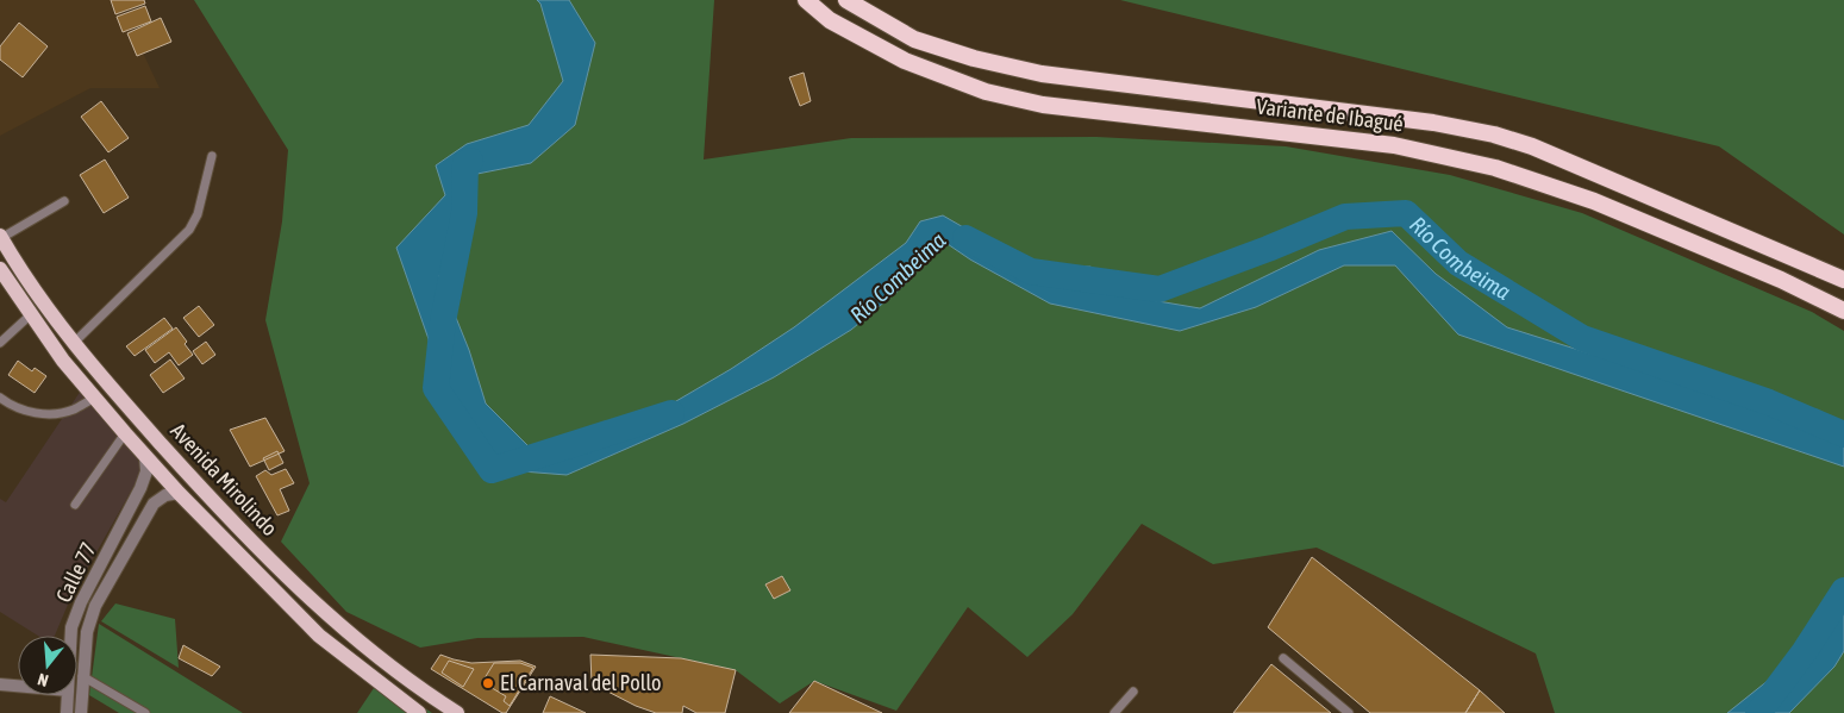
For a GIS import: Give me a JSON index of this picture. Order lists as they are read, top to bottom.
{
  "streets": {
    "highway": ["Variante de Ibagué"],
    "main road": ["Avenida Mirolindo"],
    "street": ["Calle 77"]
  },
  "crossings": [
    ["Avenida Mirolindo", "Calle 77"]
  ],
  "water": ["Río Combeima"],
  "places": ["El Carnaval del Pollo"],
  "north": "bottom"
}
